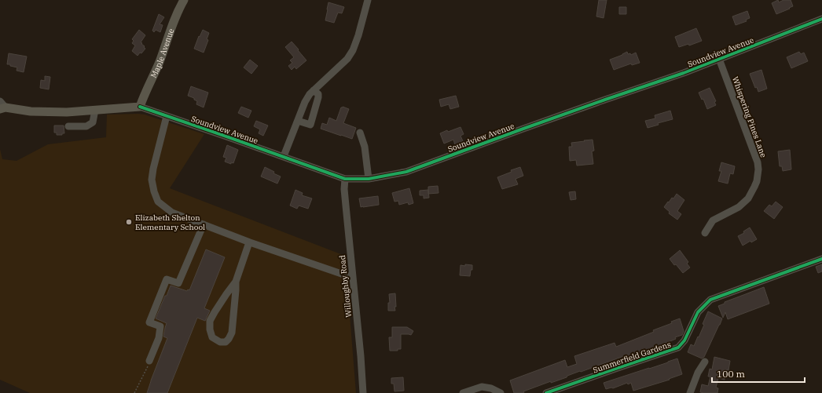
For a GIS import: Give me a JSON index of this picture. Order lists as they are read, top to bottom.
{
  "streets": {
    "main road": ["Soundview Avenue", "Maple Avenue"],
    "street": ["Whispering Pines Lane", "Willoughby Road", "Summerfield Gardens"]
  },
  "crossings": [
    ["Soundview Avenue", "Maple Avenue"],
    ["Soundview Avenue", "Whispering Pines Lane"],
    ["Soundview Avenue", "Willoughby Road"]
  ],
  "places": ["Elizabeth Shelton Elementary School"],
  "scale_bar": "100 m"
}
